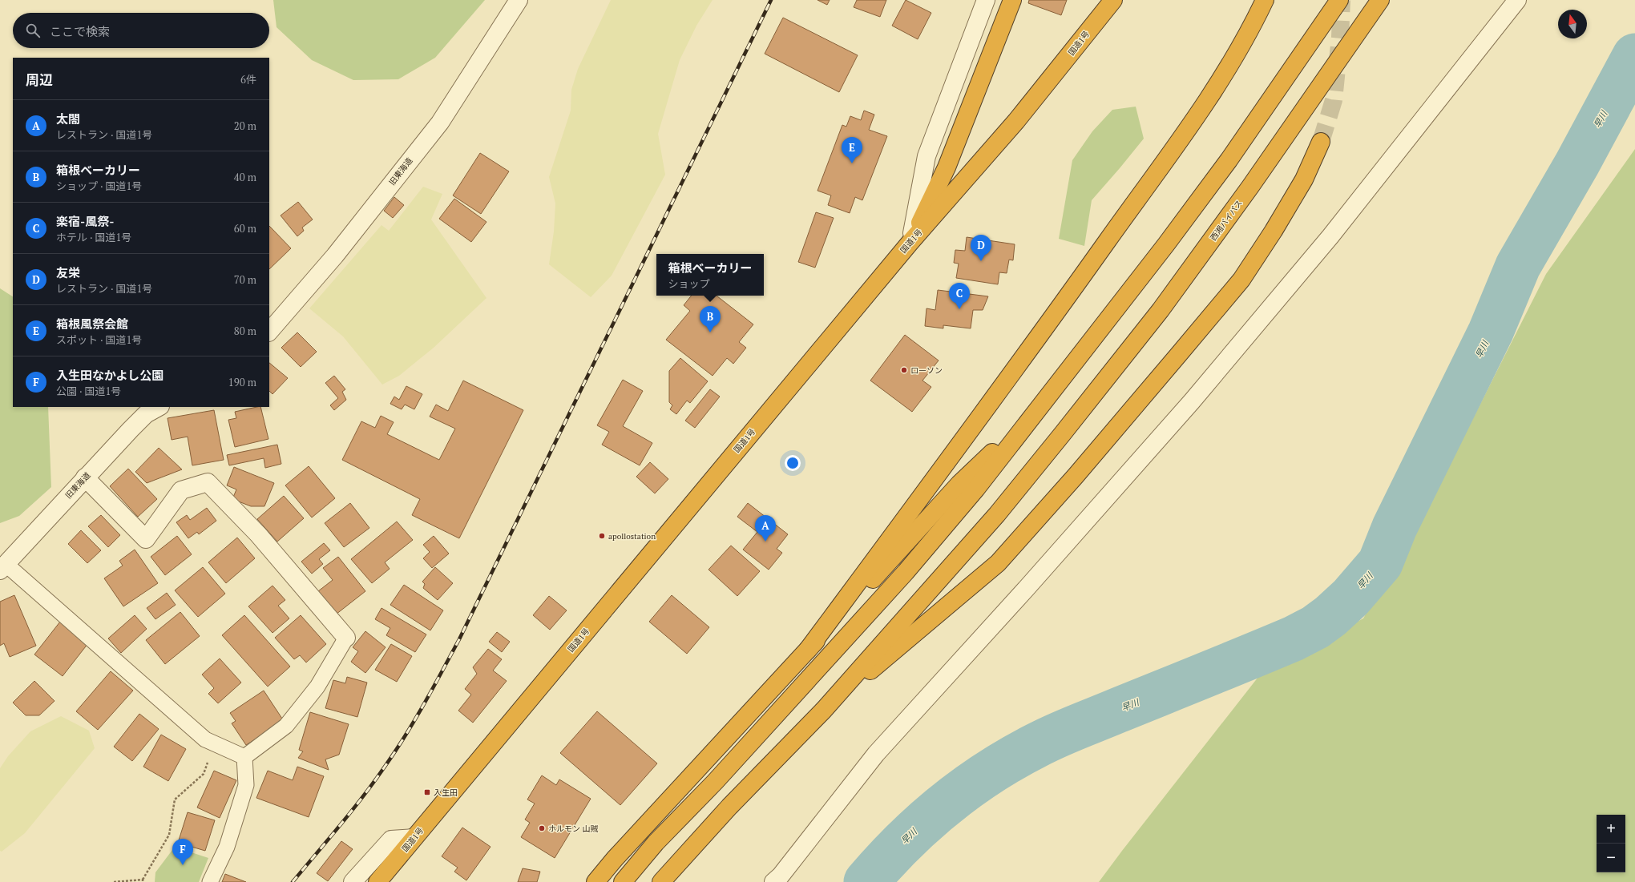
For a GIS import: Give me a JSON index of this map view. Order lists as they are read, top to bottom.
{
  "streets": {
    "highway": ["国道1号", "西湘バイパス"],
    "street": ["旧東海道"]
  },
  "water": ["早川"],
  "places": {
    "other": ["ローソン", "apollostation", "ホルモン 山賊"],
    "transit": ["入生田"]
  },
  "north": "top",
  "page": {
    "search": "ここで検索",
    "heading": ["周辺", "6件"],
    "list": [
      {
        "mark": "A",
        "name": "太閤",
        "note": "レストラン · 国道1号",
        "value": "20 m"
      },
      {
        "mark": "B",
        "name": "箱根ベーカリー",
        "note": "ショップ · 国道1号",
        "value": "40 m"
      },
      {
        "mark": "C",
        "name": "楽宿-風祭-",
        "note": "ホテル · 国道1号",
        "value": "60 m"
      },
      {
        "mark": "D",
        "name": "友栄",
        "note": "レストラン · 国道1号",
        "value": "70 m"
      },
      {
        "mark": "E",
        "name": "箱根風祭会館",
        "note": "スポット · 国道1号",
        "value": "80 m"
      },
      {
        "mark": "F",
        "name": "入生田なかよし公園",
        "note": "公園 · 国道1号",
        "value": "190 m"
      }
    ],
    "pins": [
      "E",
      "D",
      "C",
      "B",
      "A",
      "F"
    ],
    "popup": ["箱根ベーカリー", "ショップ"],
    "map_buttons": ["+", "−"]
  }
}
